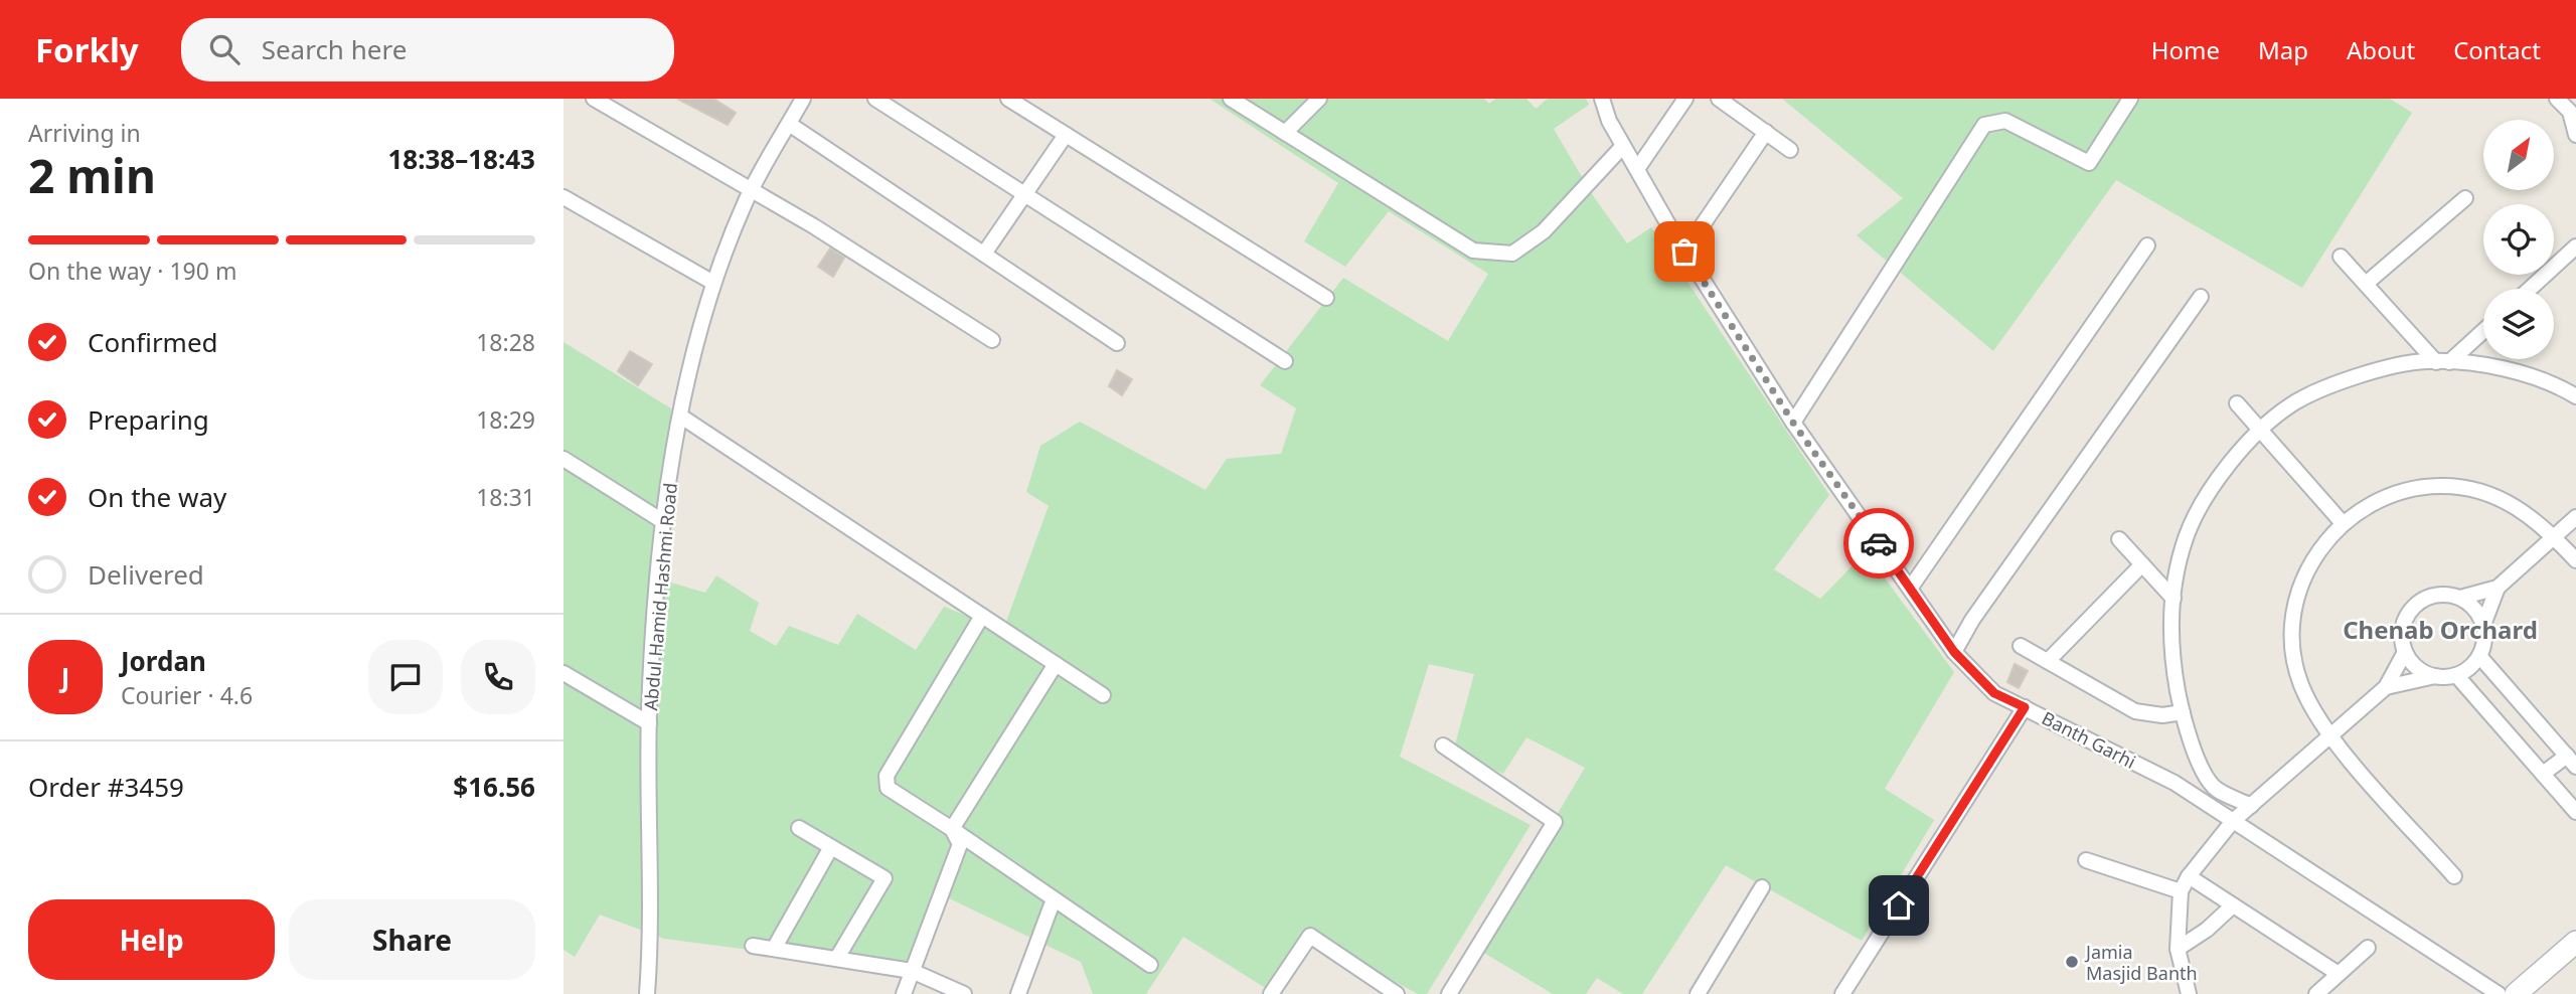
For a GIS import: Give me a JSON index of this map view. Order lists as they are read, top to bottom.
{
  "streets": {
    "street": ["Abdul Hamid Hashmi Road", "Banth Garhi"]
  },
  "districts": ["Chenab Orchard"],
  "places": ["Jamia Masjid Banth"],
  "north": "top right",
  "page": {
    "header": "Forkly",
    "search": "Search here",
    "nav": [
      "Home",
      "Map",
      "About",
      "Contact"
    ],
    "heading": ["2 min", "Arriving in", "18:38–18:43"],
    "panel": [
      "Jordan",
      "Courier · 4.6",
      "Order #3459",
      "$16.56"
    ],
    "bar": "On the way · 190 m",
    "list": [
      ["Confirmed", "18:28"],
      ["Preparing", "18:29"],
      ["On the way", "18:31"],
      "Delivered"
    ],
    "round": "J",
    "buttons": ["Help", "Share"]
  }
}
